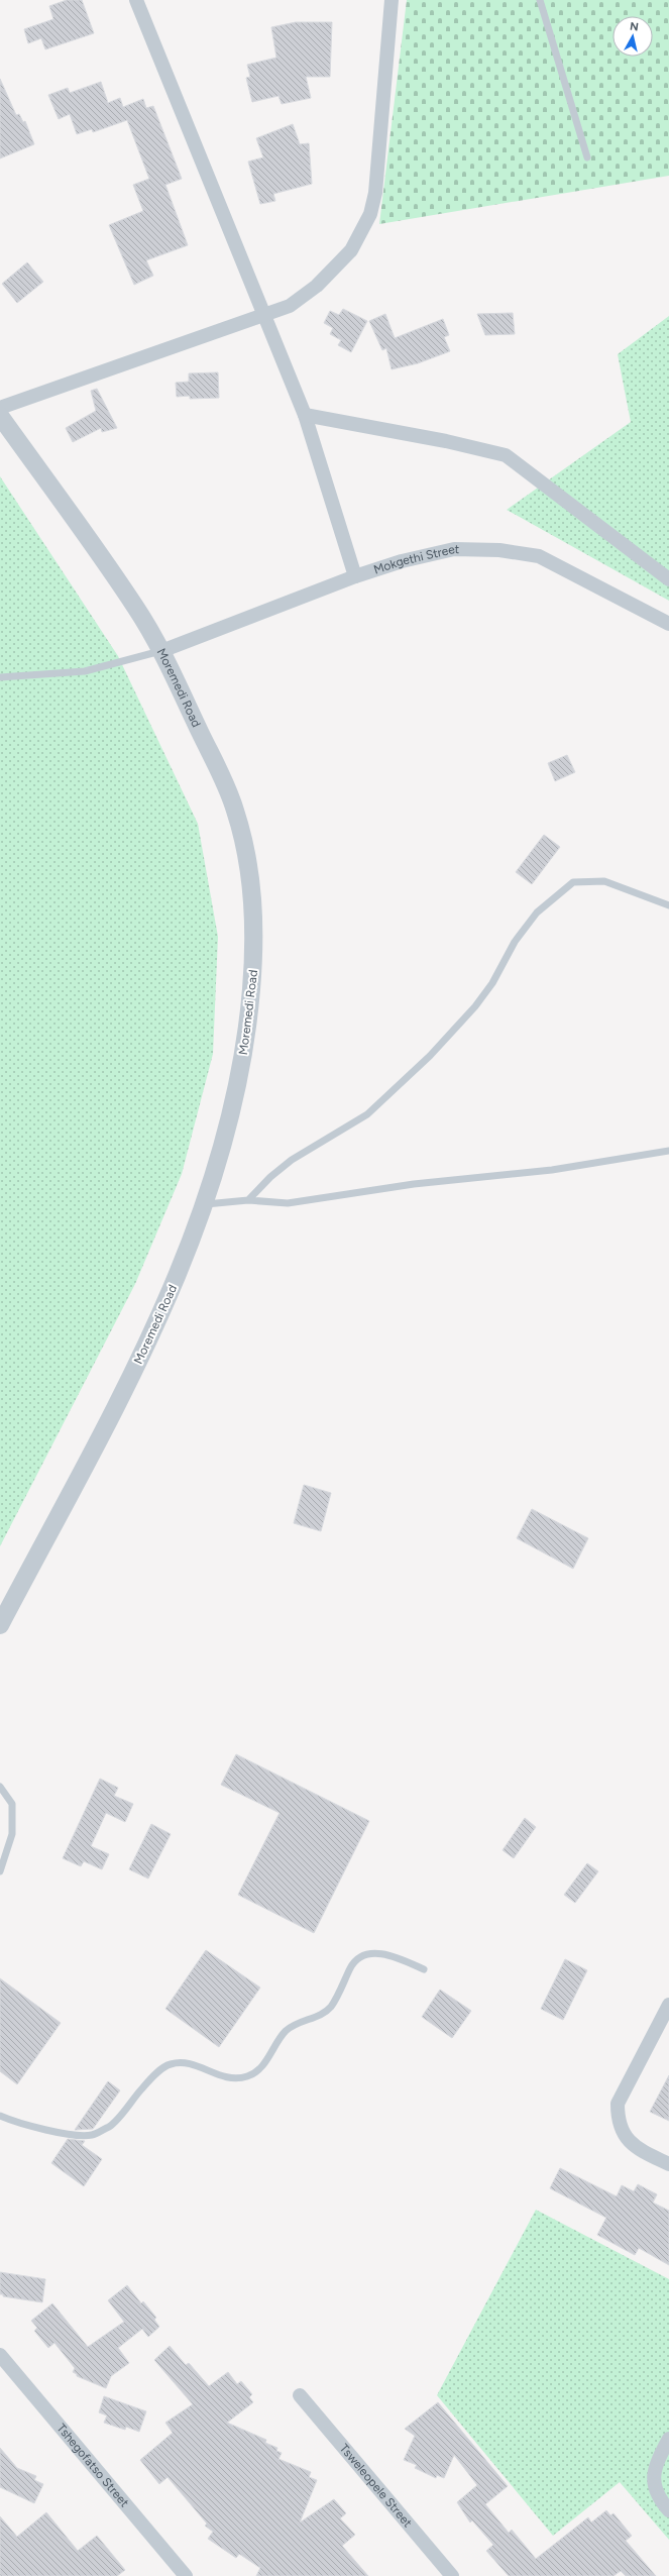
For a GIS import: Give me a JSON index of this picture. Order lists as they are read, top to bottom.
{
  "streets": {
    "street": [
      "Mokgethi Street",
      "Moremedi Road",
      "Tshegofatso Street",
      "Tsweleopele Street"
    ]
  },
  "crossings": [
    ["Mokgethi Street", "Moremedi Road"]
  ],
  "north": "top"
}
